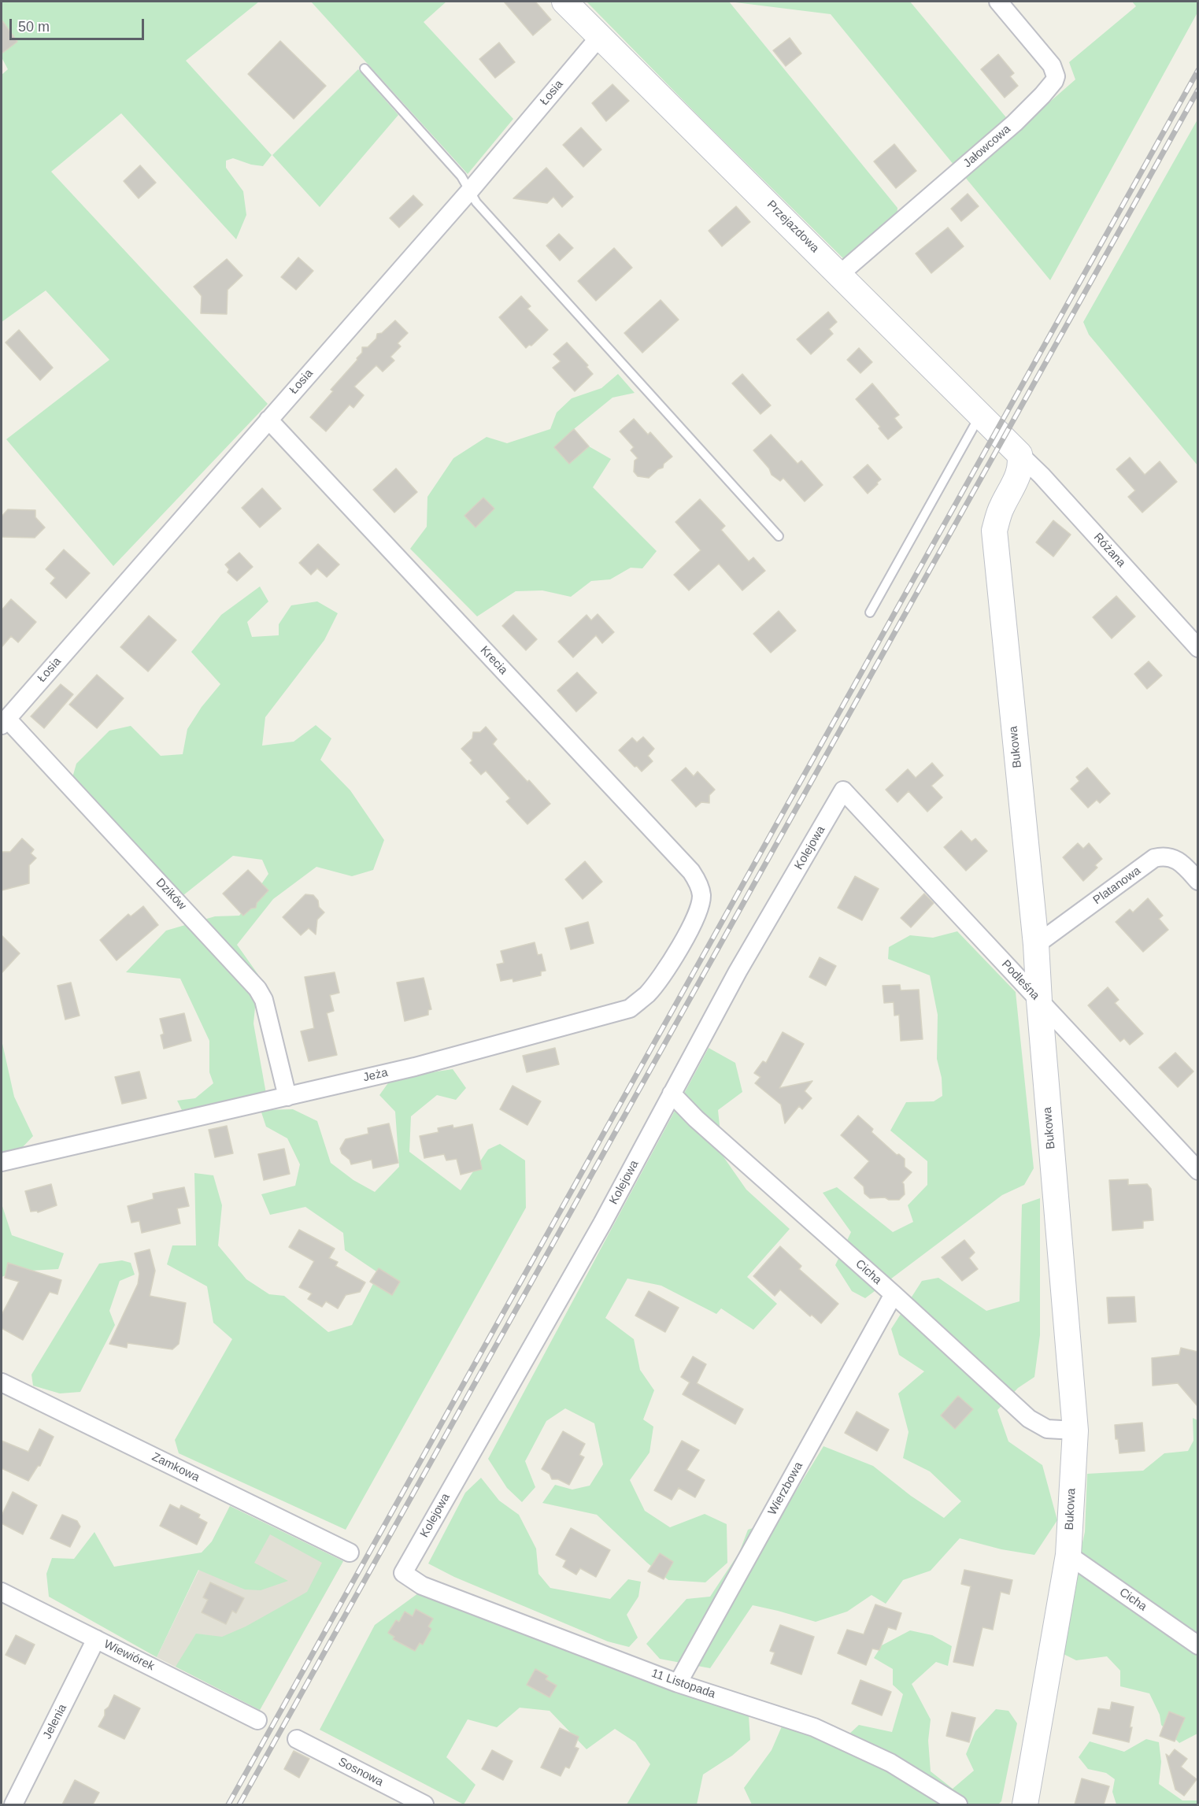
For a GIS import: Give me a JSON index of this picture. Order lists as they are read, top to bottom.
{
  "streets": {
    "street": [
      "Łosia",
      "Jałowcowa",
      "Przejazdowa",
      "Różana",
      "Krecia",
      "Bukowa",
      "Kolejowa",
      "Platanowa",
      "Dzików",
      "Podleśna",
      "Jeża",
      "Cicha",
      "Zamkowa",
      "Wierzbowa",
      "Wiewiórek",
      "11 Listopada",
      "Jelenia",
      "Sosnowa"
    ]
  },
  "crossings": [
    ["Łosia", "Przejazdowa"],
    ["Łosia", "Krecia"],
    ["Łosia", "Dzików"],
    ["Jałowcowa", "Przejazdowa"],
    ["Przejazdowa", "Różana"],
    ["Przejazdowa", "Bukowa"],
    ["Różana", "Bukowa"],
    ["Krecia", "Jeża"],
    ["Bukowa", "Platanowa"],
    ["Bukowa", "Podleśna"],
    ["Bukowa", "Cicha"],
    ["Kolejowa", "Podleśna"],
    ["Kolejowa", "Cicha"],
    ["Kolejowa", "11 Listopada"],
    ["Dzików", "Jeża"],
    ["Cicha", "Wierzbowa"],
    ["Wierzbowa", "11 Listopada"],
    ["Wiewiórek", "Jelenia"]
  ],
  "scale_bar": "50 m"
}
